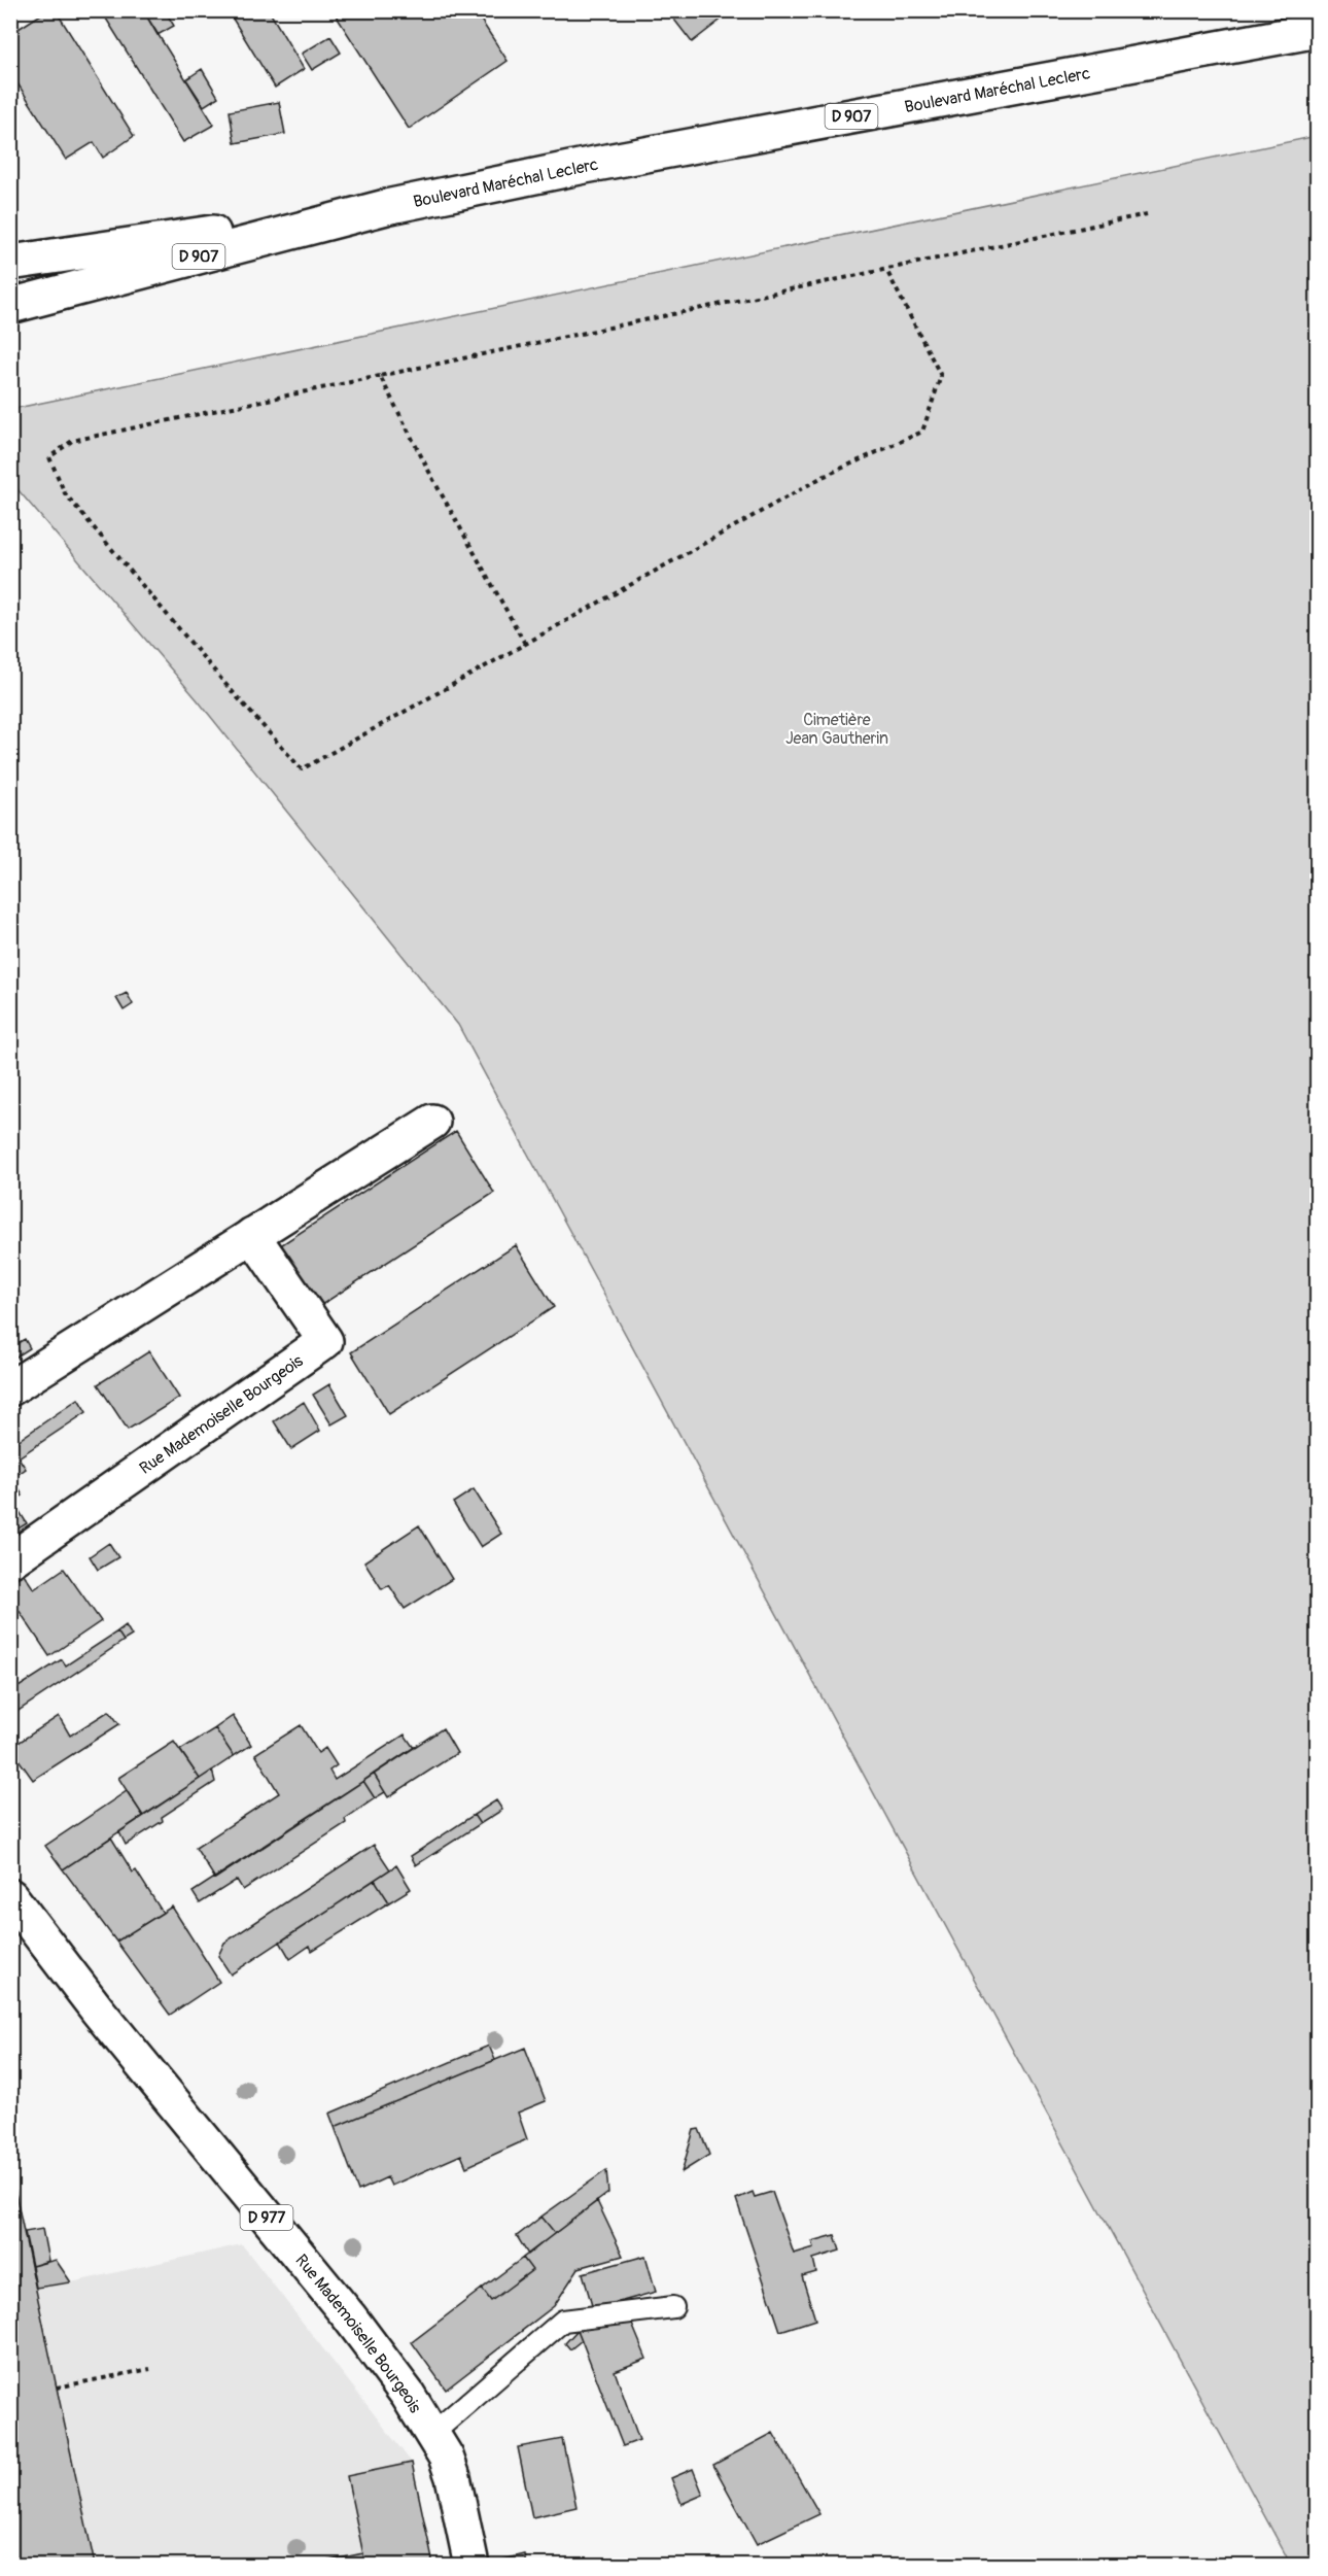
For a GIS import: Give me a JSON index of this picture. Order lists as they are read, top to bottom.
{
  "streets": {
    "main road": [
      "Boulevard Maréchal Leclerc",
      "D 907",
      "Rue Mademoiselle Bourgeois",
      "D 977"
    ]
  },
  "parks": ["Cimetière Jean Gautherin"]
}
